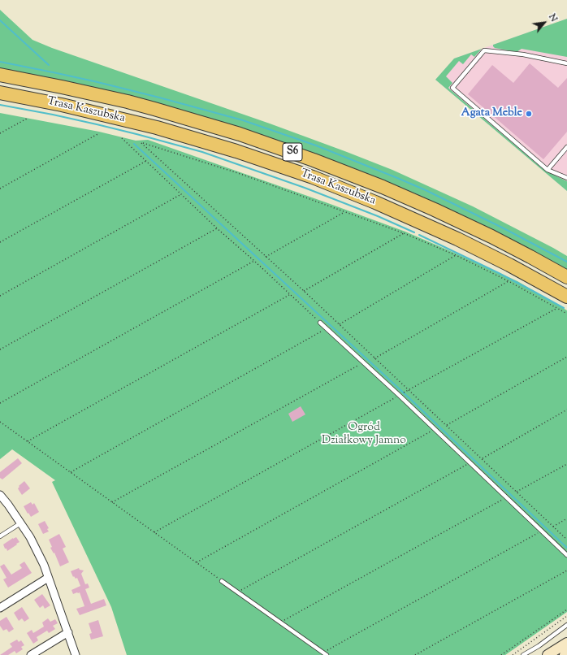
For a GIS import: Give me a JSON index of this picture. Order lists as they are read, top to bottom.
{
  "streets": {
    "highway": ["Trasa Kaszubska", "S6"]
  },
  "parks": ["Ogród Działkowy Jamno"],
  "places": ["Agata Meble"],
  "north": "top right"
}
